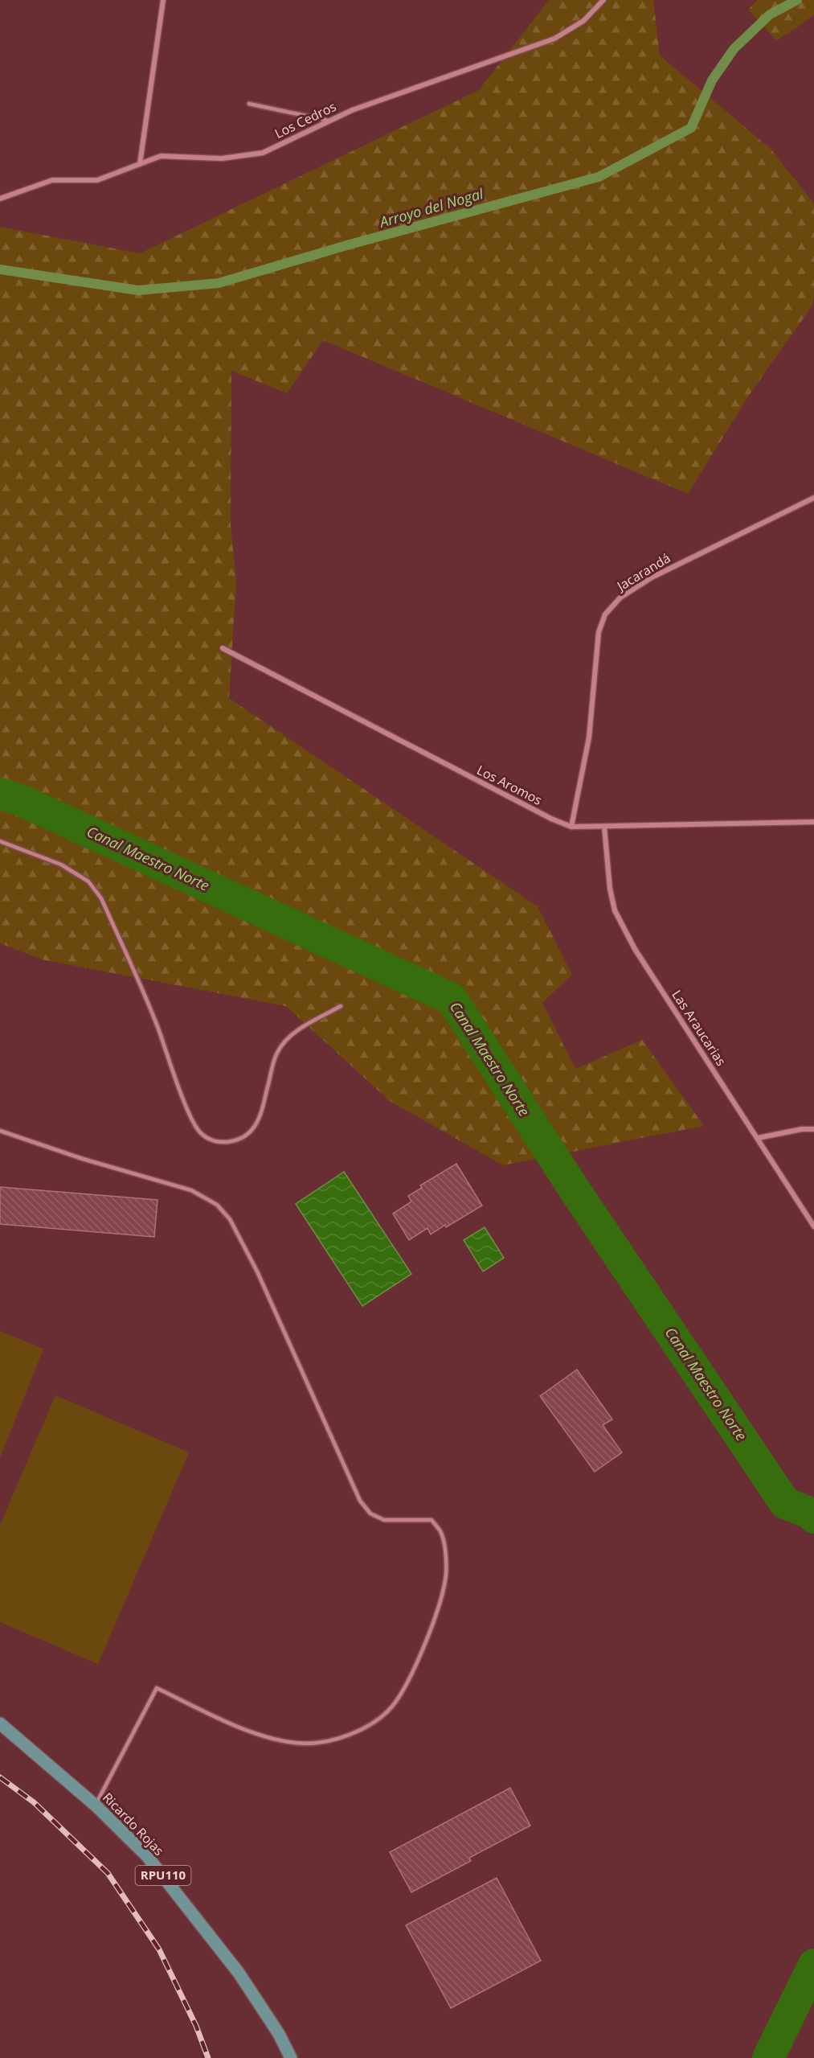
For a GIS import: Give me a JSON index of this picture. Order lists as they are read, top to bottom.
{
  "streets": {
    "main road": ["Ricardo Rojas", "RPU110"],
    "street": [
      "Los Cedros",
      "Jacarandá",
      "Los Aromos",
      "Las Araucarias"
    ]
  },
  "crossings": [
    ["Jacarandá", "Los Aromos"],
    ["Los Aromos", "Las Araucarias"]
  ],
  "water": ["Arroyo del Nogal", "Canal Maestro Norte"]
}
